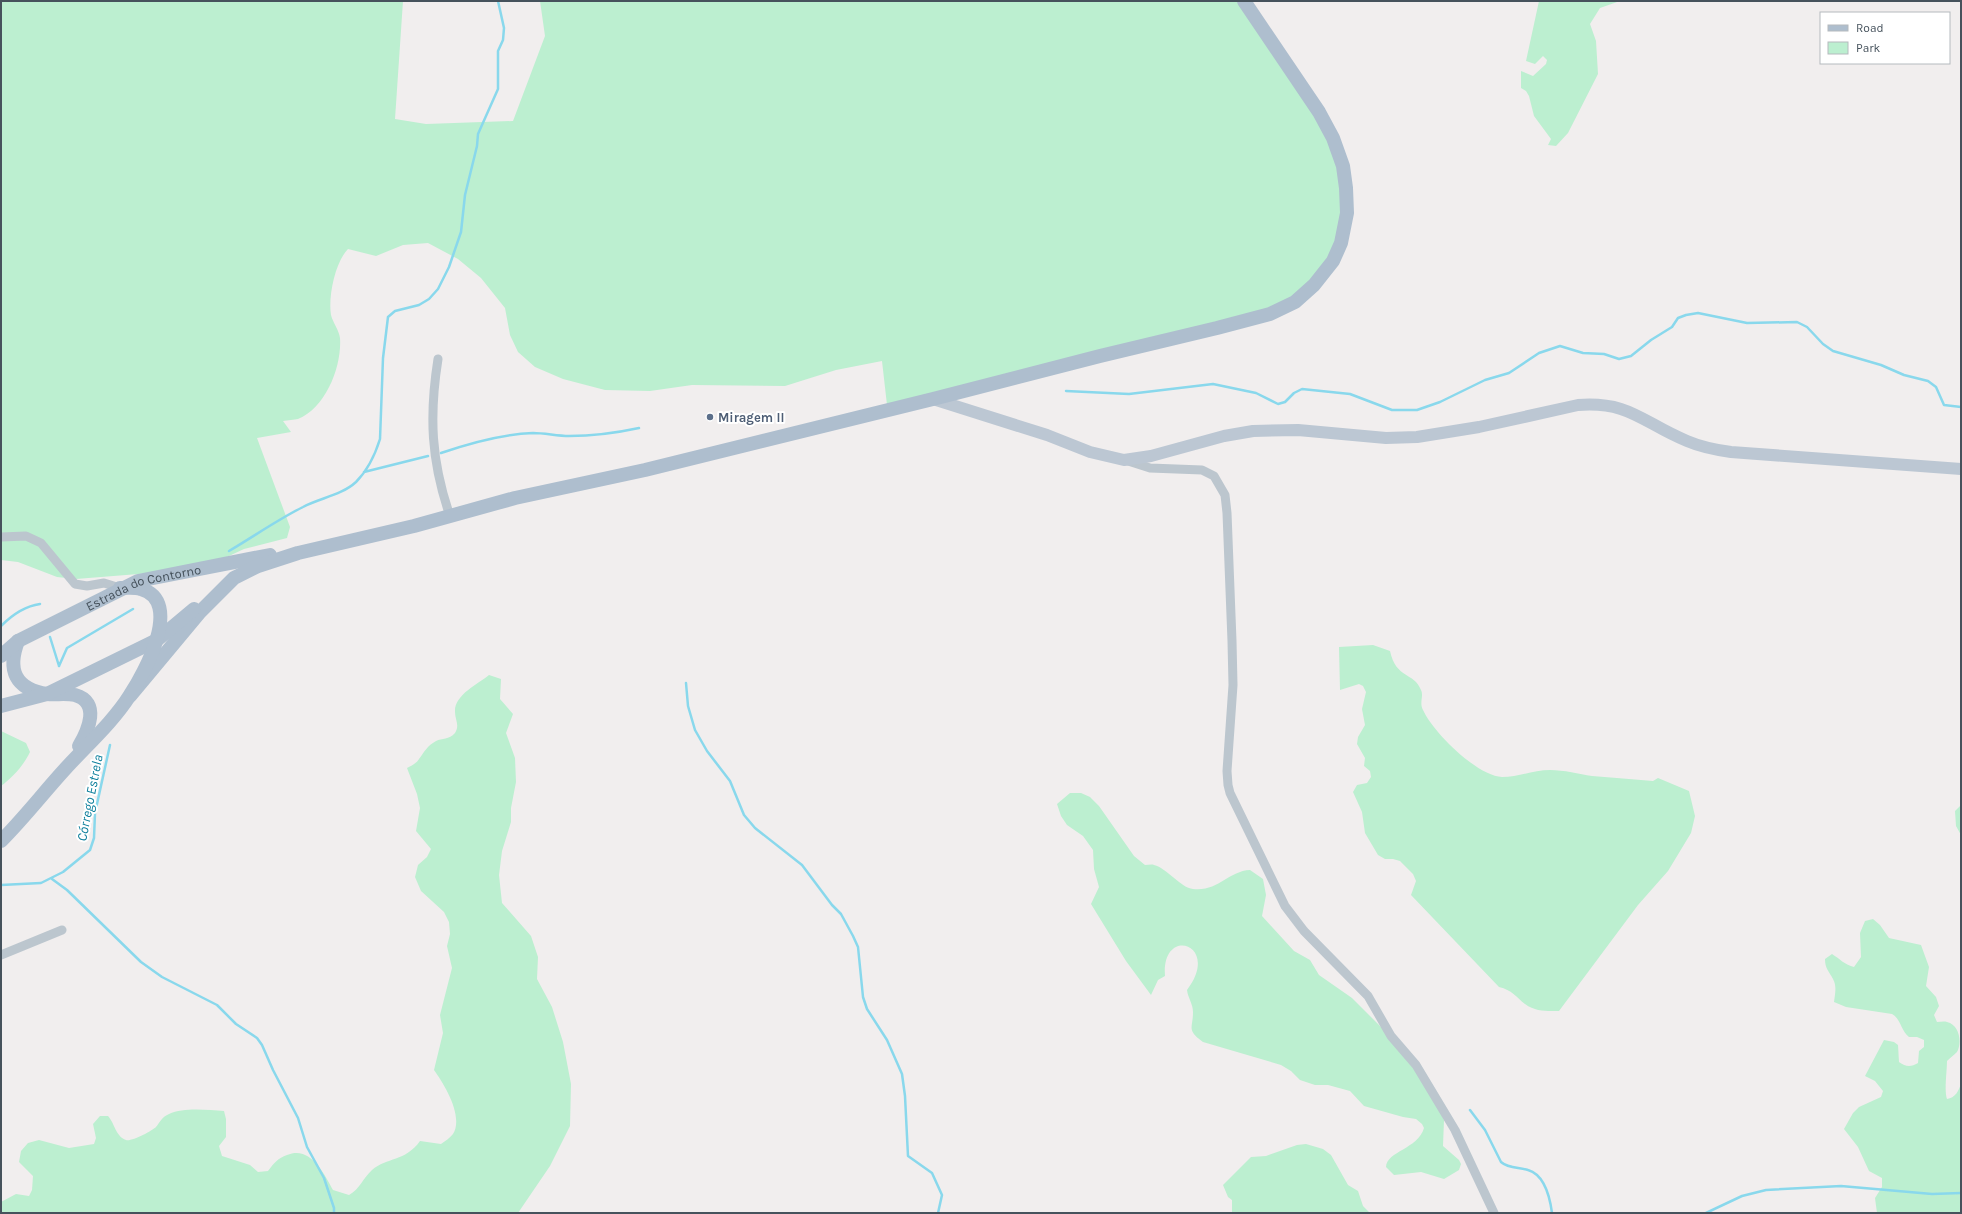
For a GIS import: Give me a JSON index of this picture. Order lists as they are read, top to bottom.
{
  "streets": {
    "main road": ["Estrada do Contorno"]
  },
  "water": ["Córrego Estrela"],
  "places": ["Miragem II"],
  "legend": ["Road", "Park"]
}
